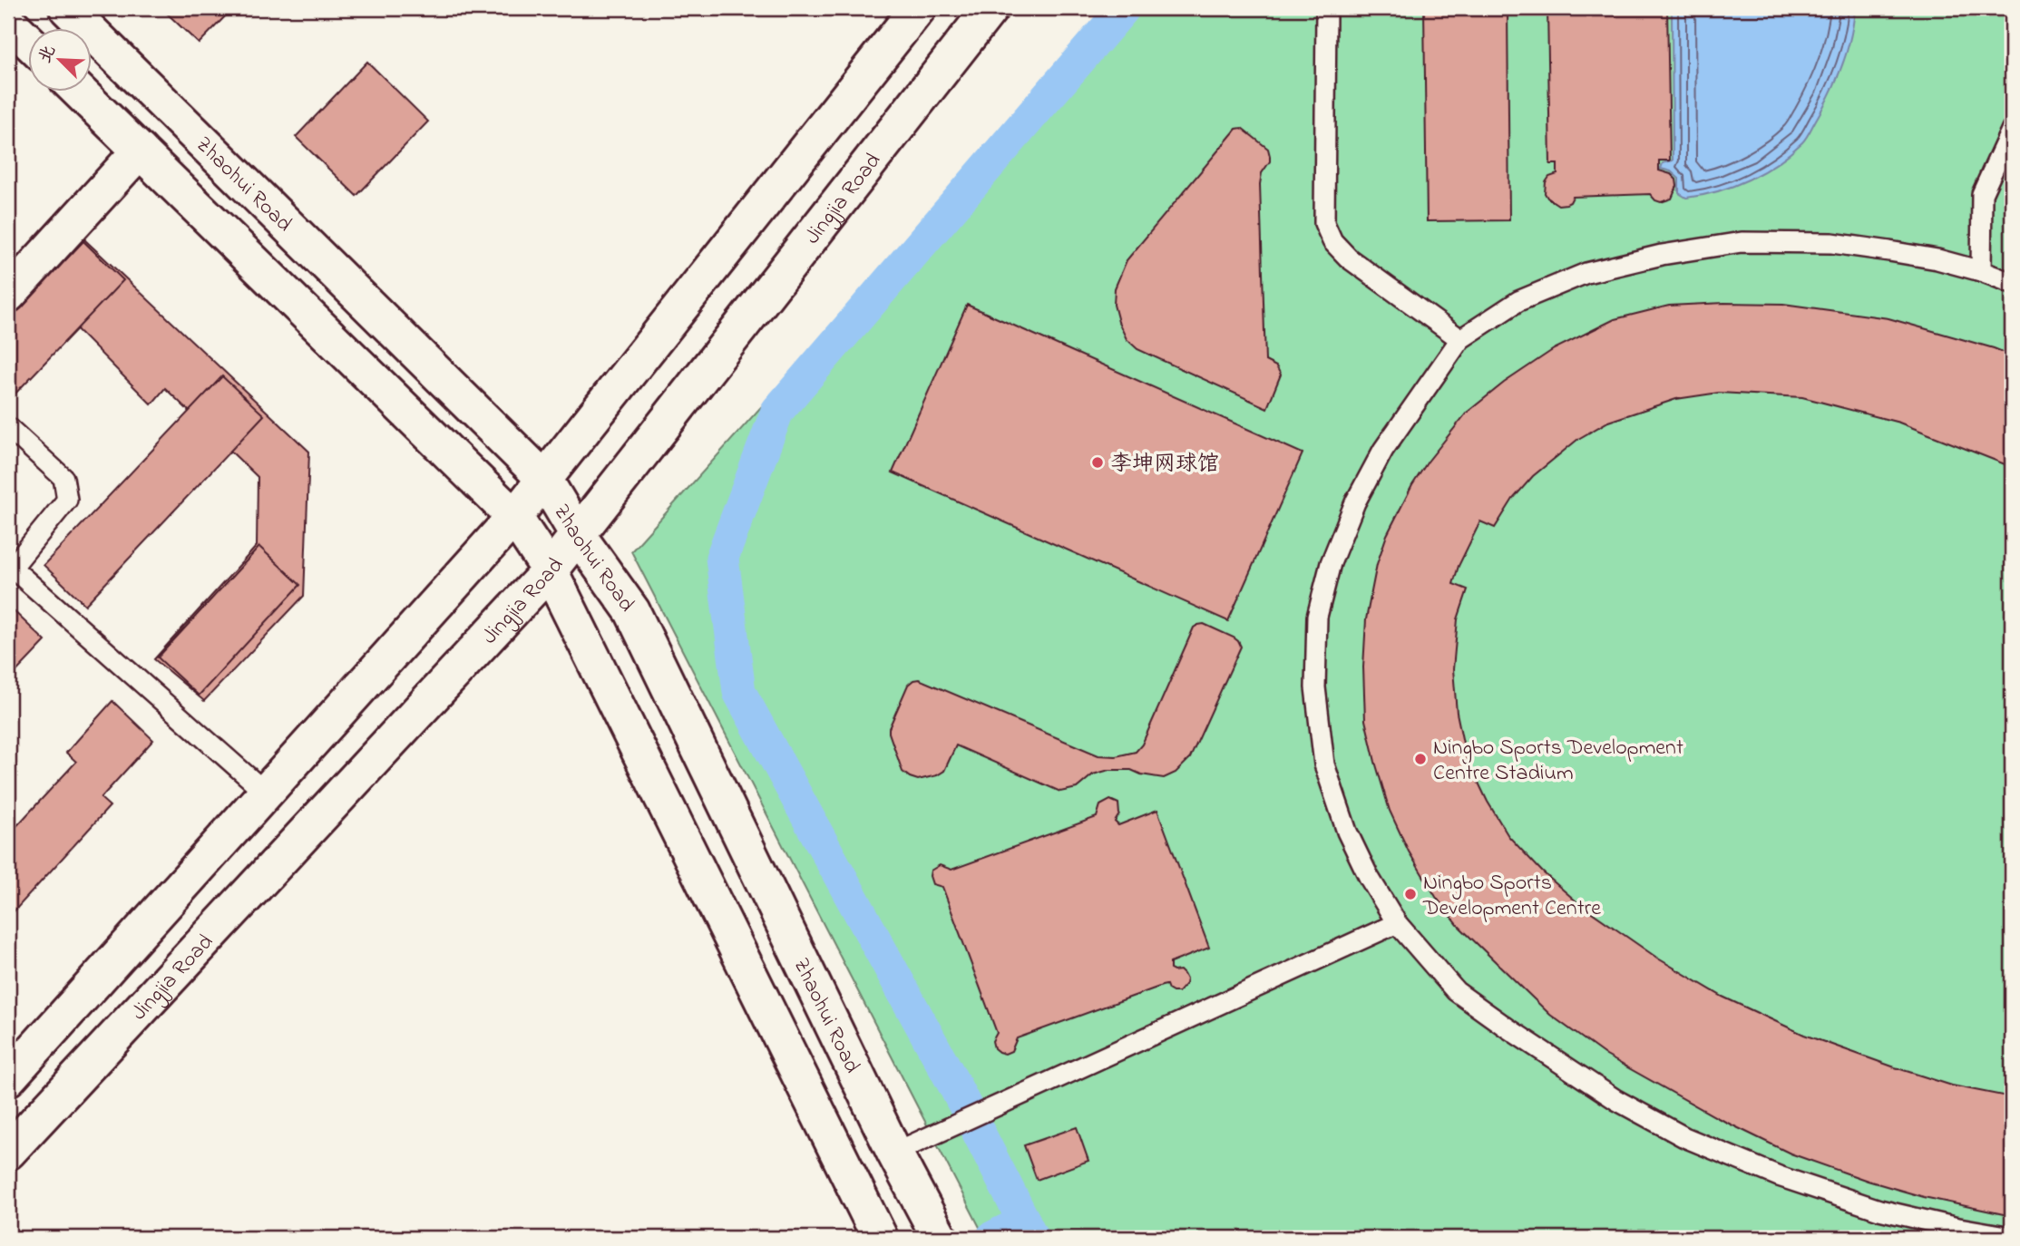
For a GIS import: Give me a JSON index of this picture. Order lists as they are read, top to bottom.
{
  "streets": {
    "main road": ["Zhaohui Road", "Jingjia Road"]
  },
  "crossings": [
    ["Zhaohui Road", "Jingjia Road"]
  ],
  "places": ["李坤网球馆", "Ningbo Sports Development Centre Stadium", "Ningbo Sports Development Centre"],
  "north": "top left"
}
